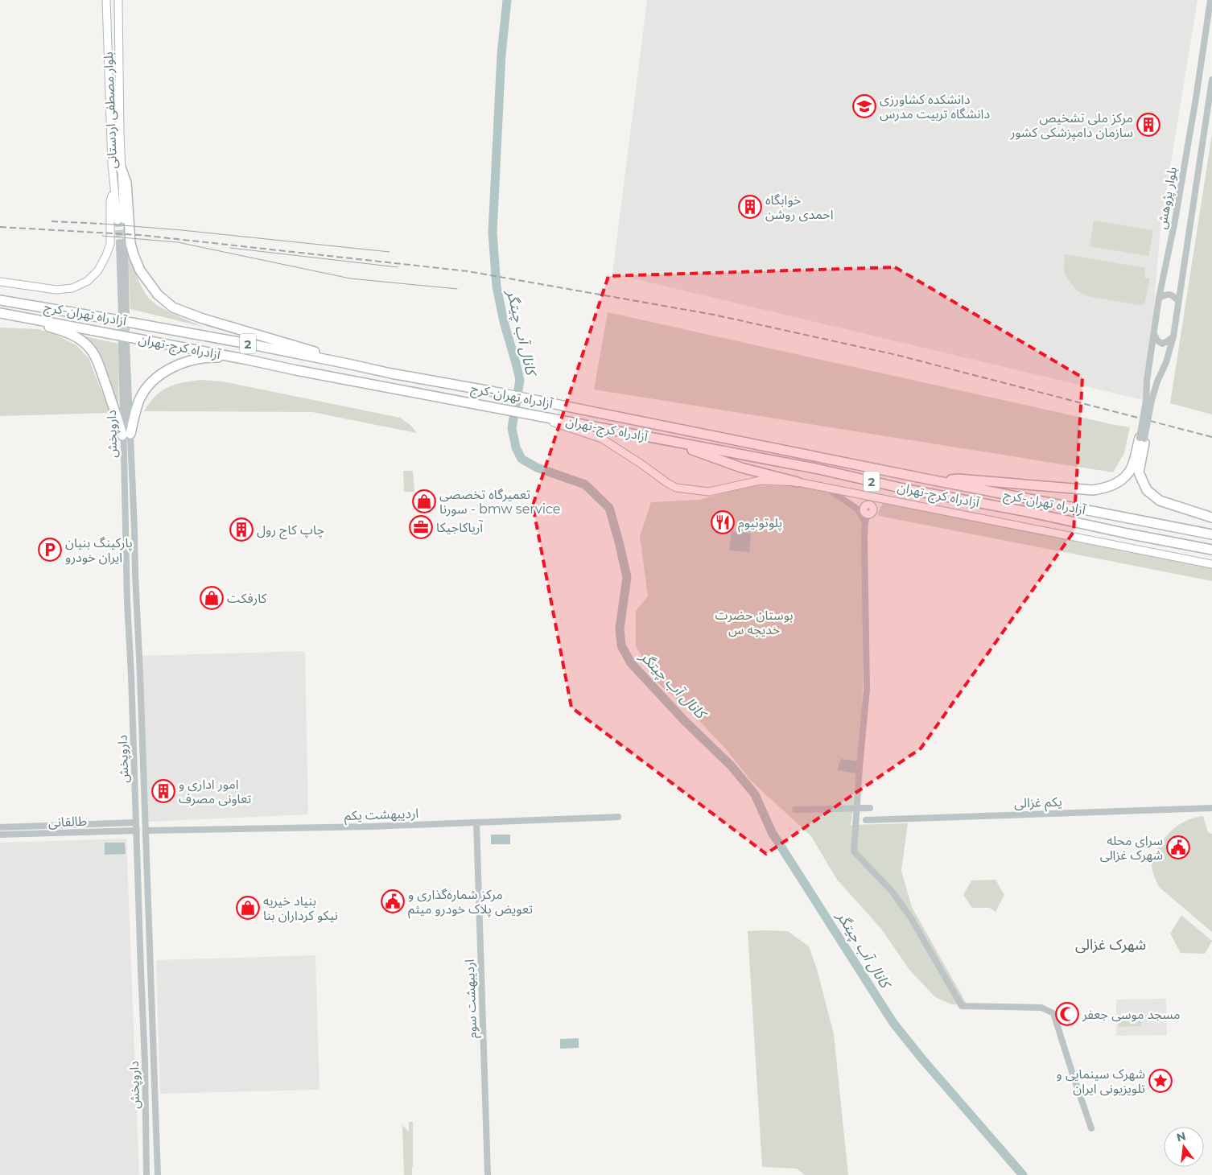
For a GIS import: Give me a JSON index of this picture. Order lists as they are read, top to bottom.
{
  "streets": {
    "highway": ["آزادراه تهران-کرج", "2", "آزادراه کرج-تهران"],
    "main road": ["بلوار مصطفی اردستانی"],
    "street": [
      "بلوار پژوهش",
      "داروپخش",
      "یکم غزالی",
      "اردیبهشت یکم",
      "طالقانی",
      "اردیبهشت سوم"
    ]
  },
  "crossings": [
    ["داروپخش", "اردیبهشت یکم"],
    ["داروپخش", "طالقانی"],
    ["اردیبهشت یکم", "اردیبهشت سوم"]
  ],
  "districts": ["شهرک غزالی"],
  "water": ["کانال آب چیتگر"],
  "parks": ["بوستان حضرت خدیجه س"],
  "places": {
    "school or university": ["دانشکده کشاورزی دانشگاه تربیت مدرس"],
    "building": [
      "مرکز ملی تشخیص سازمان دامپزشکی کشور",
      "خوابگاه احمدی روشن",
      "چاپ کاج رول",
      "امور اداری و تعاونی مصرف"
    ],
    "shop": ["تعمیرگاه تخصصی سورنا - bmw service", "کارفکت", "بنیاد خیریه نیکو کرداران بنا"],
    "restaurant": ["پلوتونیوم"],
    "office": ["آریاکاجیکا"],
    "parking": ["پارکینگ بنیان ایران خودرو"],
    "public building": ["سرای محله شهرک غزالی", "مرکز شماره‌گذاری و تعویض پلاک خودرو میثم"],
    "mosque": ["مسجد موسی جعفر"],
    "place": ["شهرک سینمایی و تلویزیونی ایران"]
  },
  "north": "top"
}
